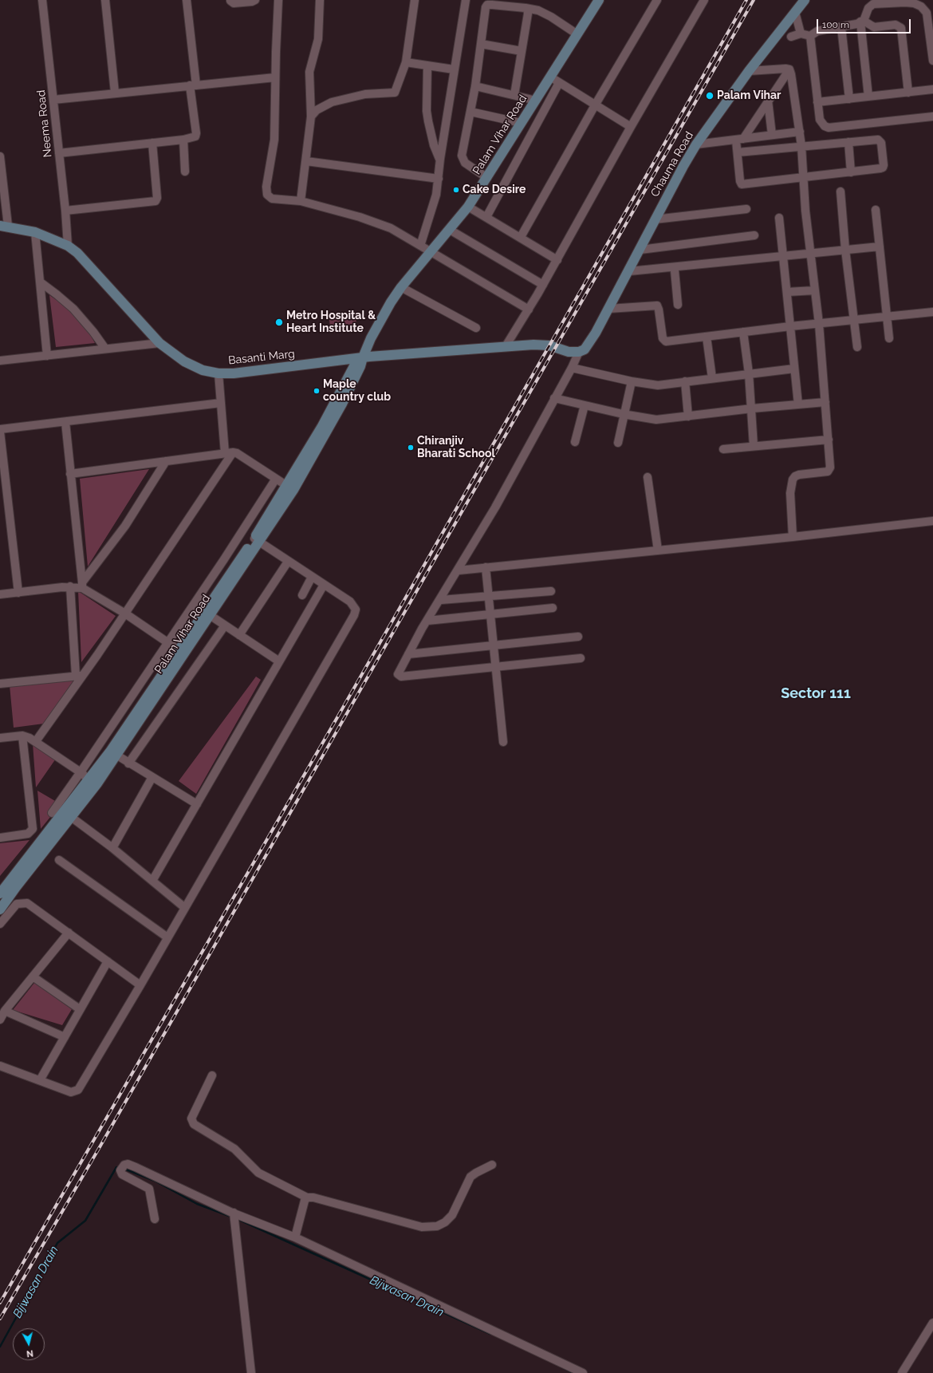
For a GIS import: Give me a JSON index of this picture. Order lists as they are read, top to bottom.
{
  "streets": {
    "street": [
      "Neema Road",
      "Palam Vihar Road",
      "Chauma Road",
      "Basanti Marg"
    ]
  },
  "crossings": [
    ["Neema Road", "Basanti Marg"],
    ["Palam Vihar Road", "Basanti Marg"],
    ["Chauma Road", "Basanti Marg"]
  ],
  "districts": ["Sector 111"],
  "water": ["Bijwasan Drain"],
  "places": [
    "Palam Vihar",
    "Cake Desire",
    "Metro Hospital & Heart Institute",
    "Maple country club",
    "Chiranjiv Bharati School"
  ],
  "scale_bar": "100 m",
  "north": "bottom"
}
